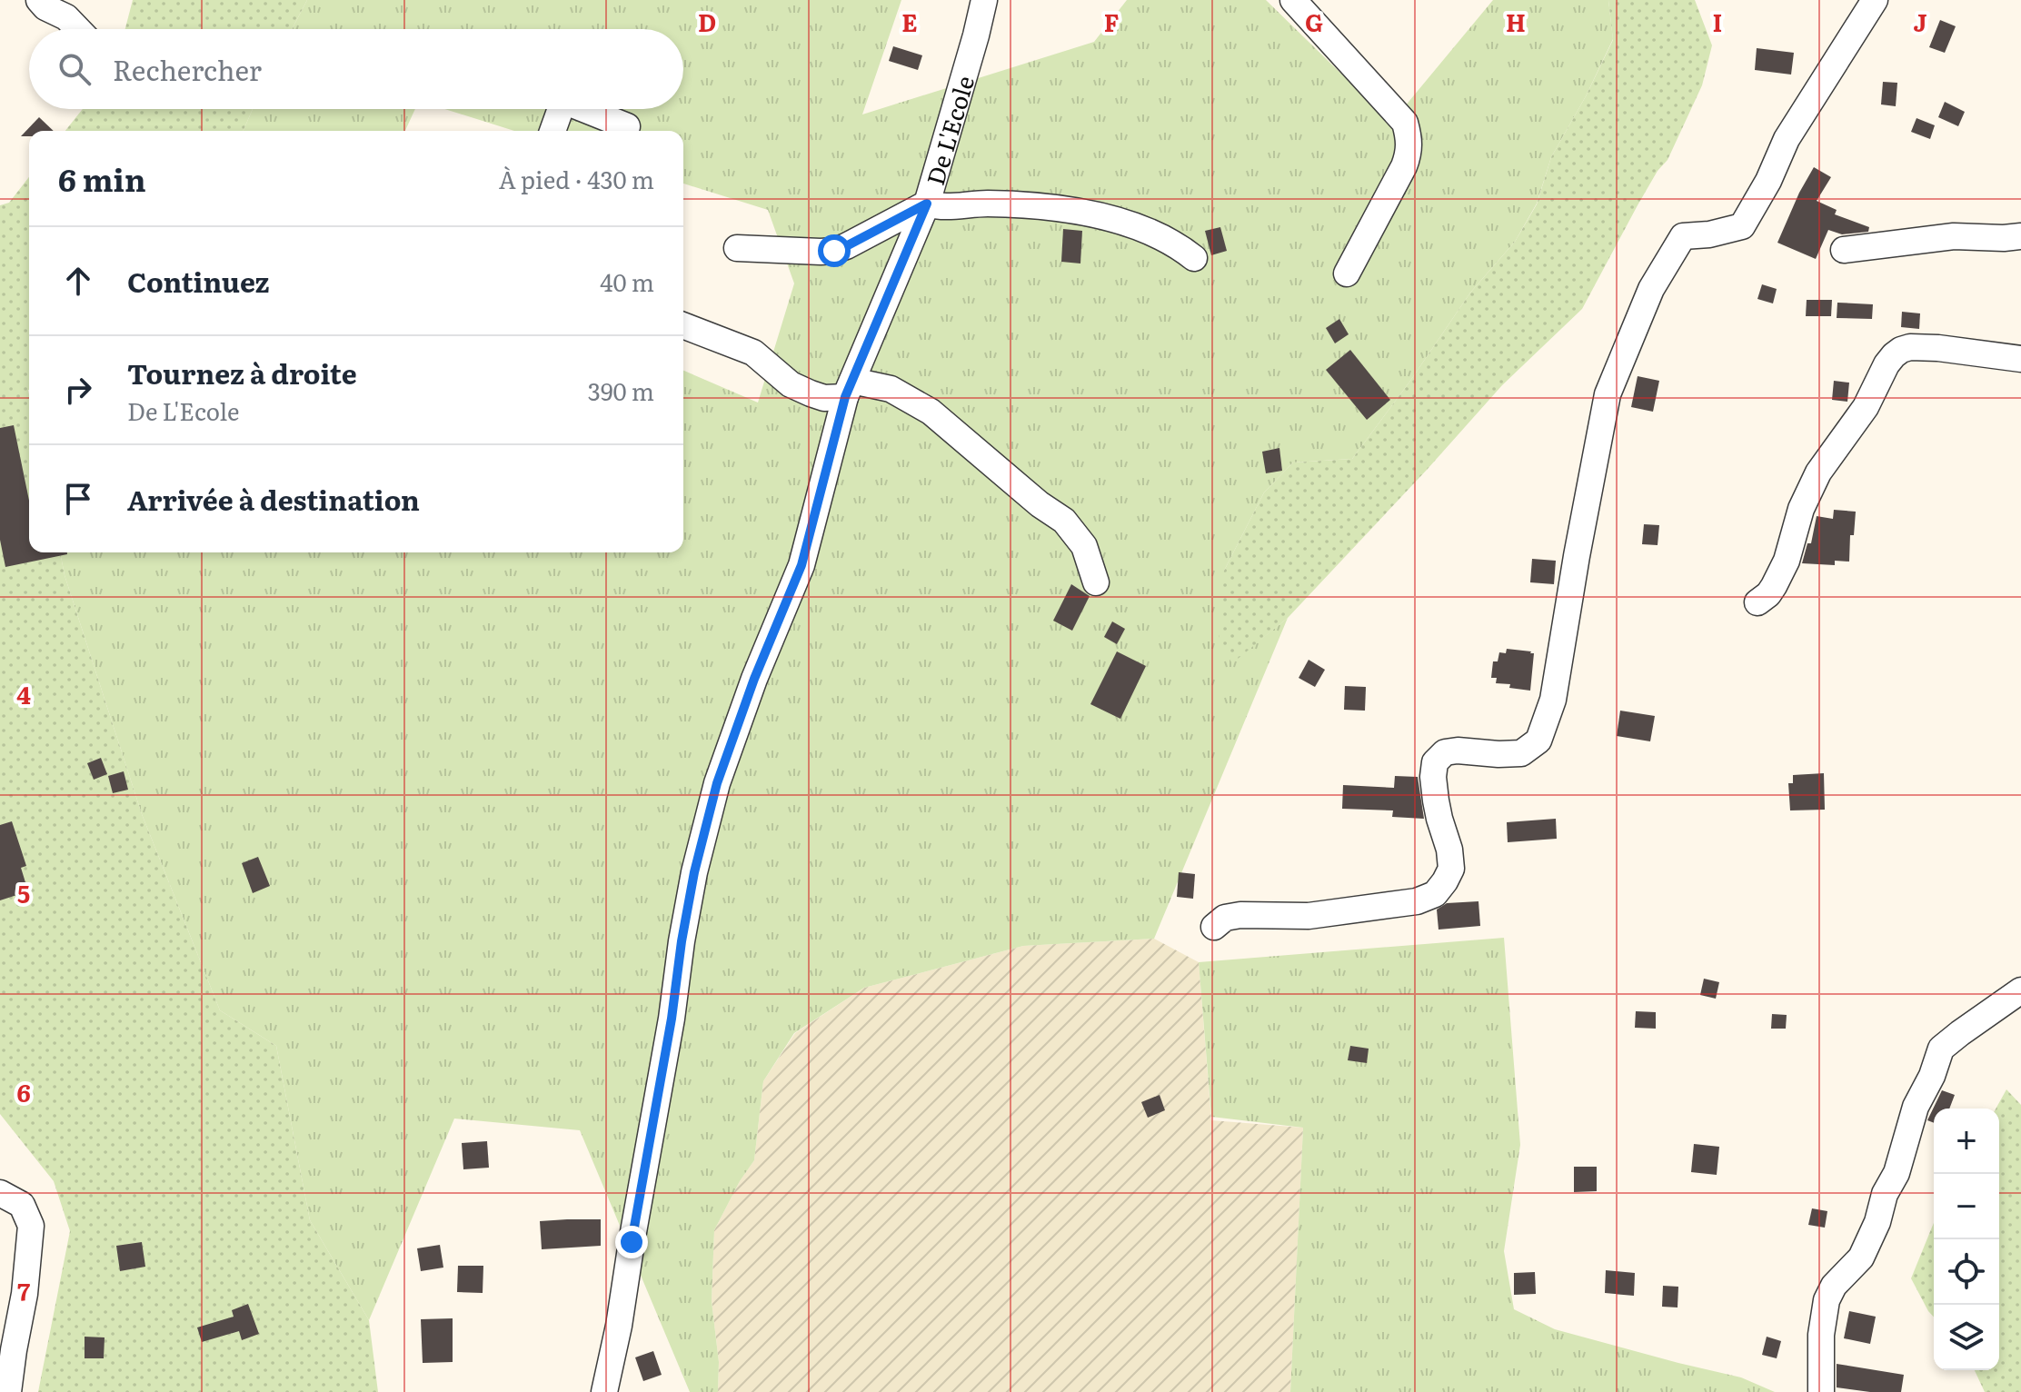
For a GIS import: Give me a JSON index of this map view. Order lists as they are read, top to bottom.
{
  "streets": {
    "street": ["De L'Ecole"]
  },
  "page": {
    "search": "Rechercher",
    "heading": ["6 min", "À pied · 430 m"],
    "list": [
      ["Continuez", "40 m"],
      ["Tournez à droite", "De L'Ecole", "390 m"],
      "Arrivée à destination"
    ],
    "map_buttons": ["+", "−"]
  },
  "grid": {
    "columns": [
      "D",
      "E",
      "F",
      "G",
      "H",
      "I",
      "J"
    ],
    "rows": [
      "4",
      "5",
      "6",
      "7"
    ]
  }
}
